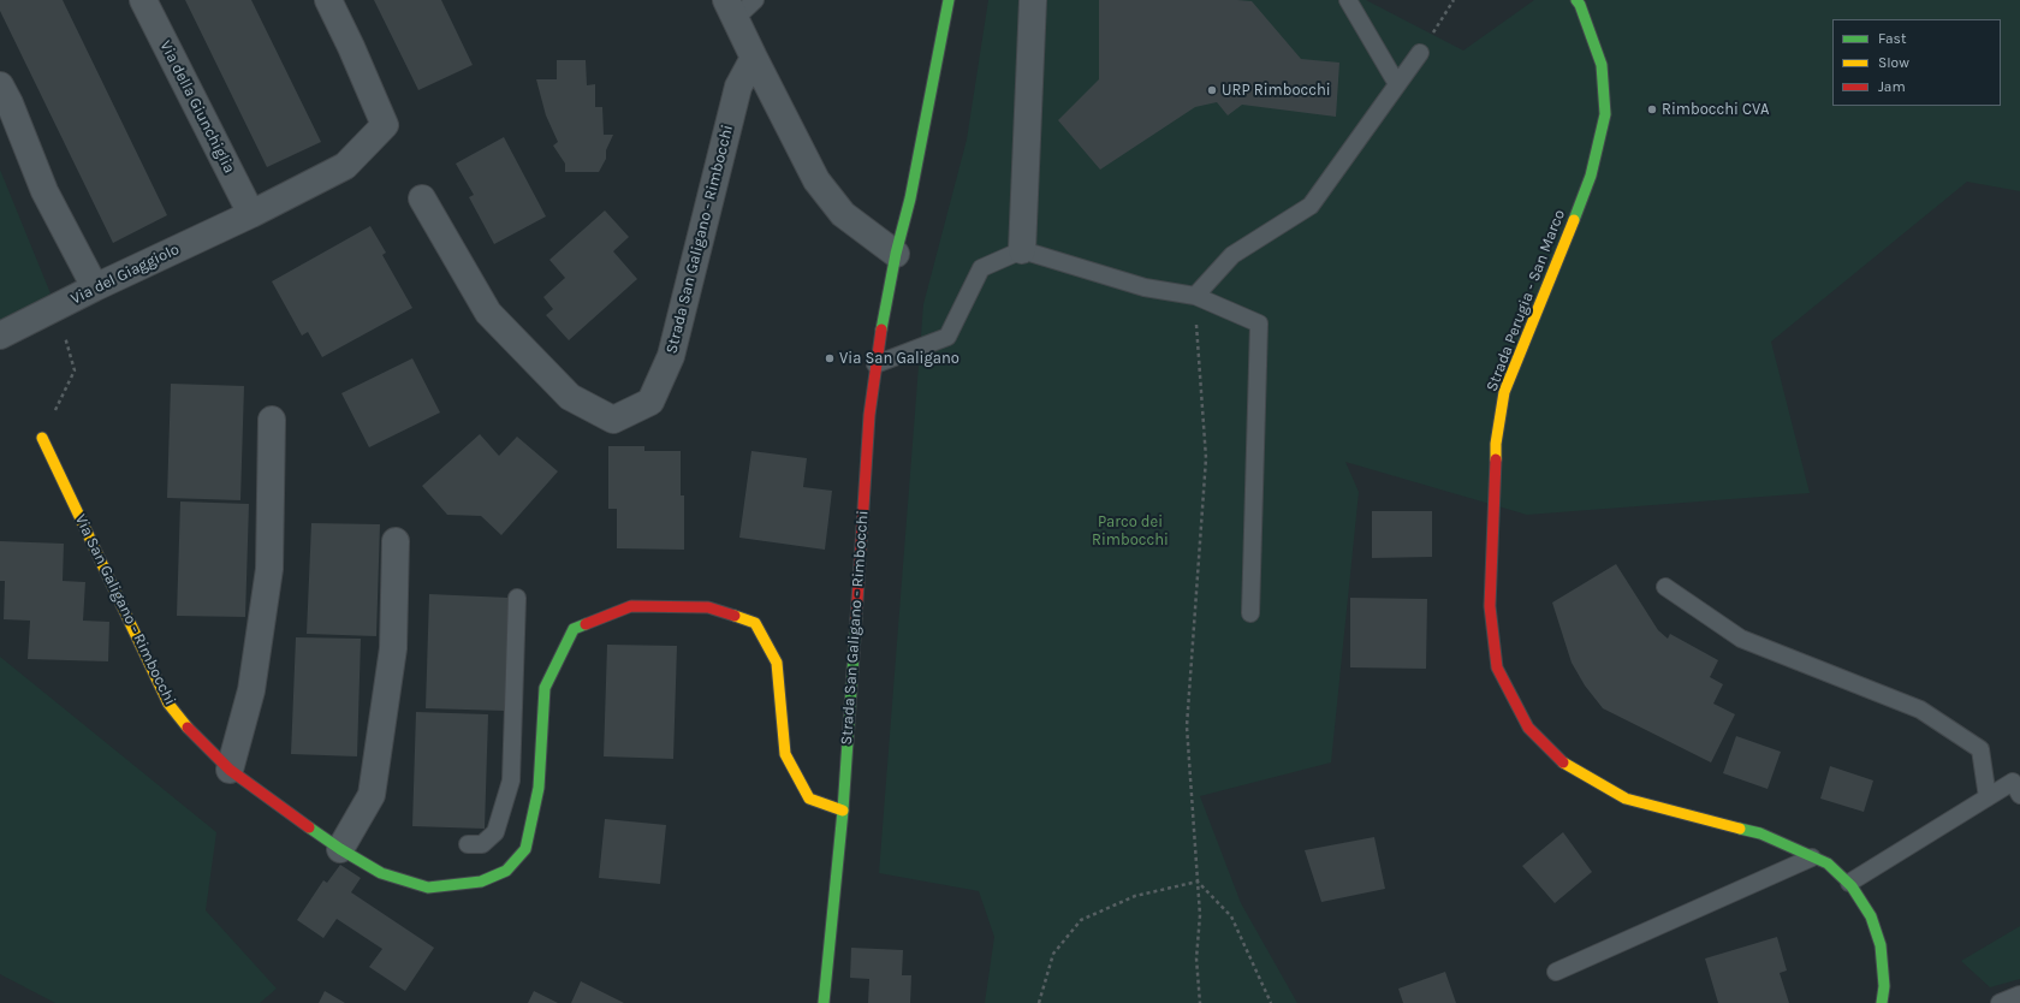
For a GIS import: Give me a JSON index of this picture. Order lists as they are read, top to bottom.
{
  "streets": {
    "street": [
      "Via della Giunchiglia",
      "Strada San Galigano - Rimbocchi",
      "Via del Giaggiolo",
      "Strada Perugia - San Marco",
      "Via San Galigano - Rimbocchi"
    ]
  },
  "crossings": [
    ["Via della Giunchiglia", "Via del Giaggiolo"],
    ["Strada San Galigano - Rimbocchi", "Via San Galigano - Rimbocchi"]
  ],
  "parks": ["Parco dei Rimbocchi"],
  "places": ["URP Rimbocchi", "Rimbocchi CVA", "Via San Galigano"],
  "legend": ["Fast", "Slow", "Jam"]
}
